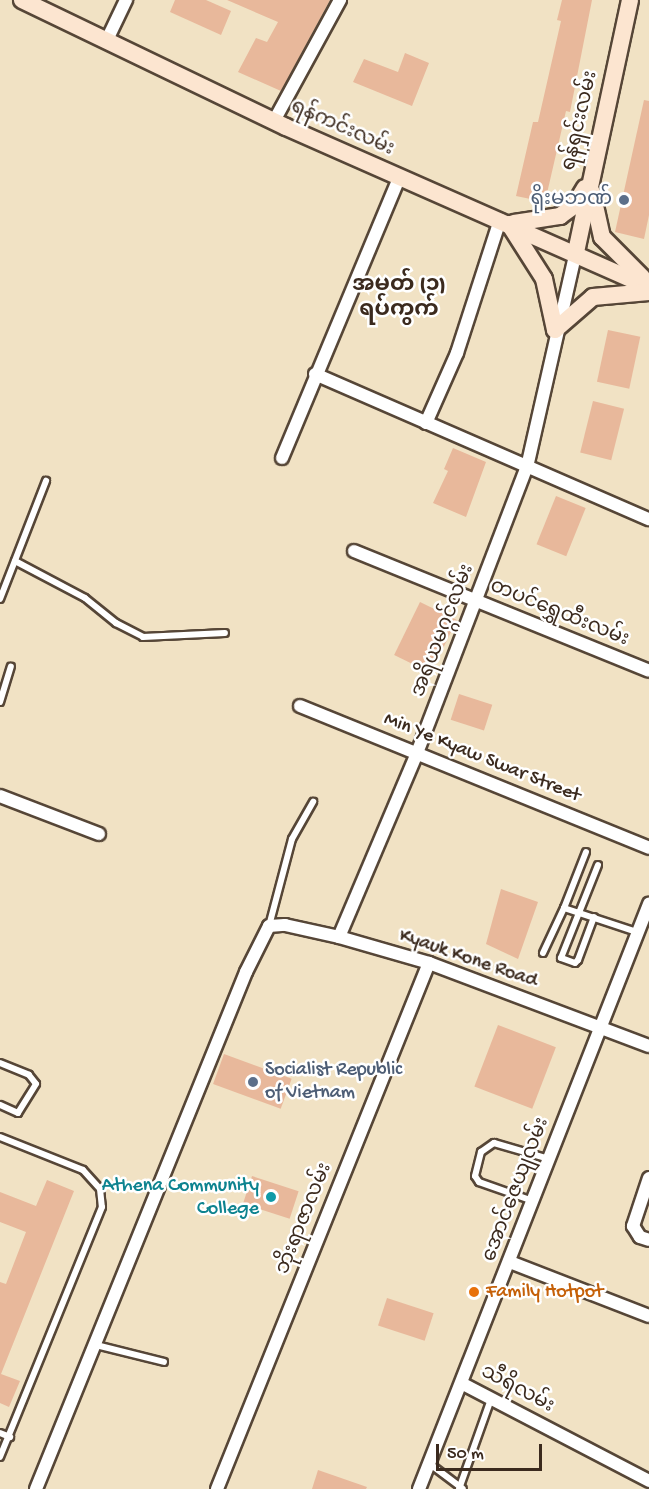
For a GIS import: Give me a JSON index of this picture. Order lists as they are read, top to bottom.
{
  "streets": {
    "main road": ["ရန်ရှင်းလမ်း", "ရန်ကင်းလမ်း"],
    "street": [
      "တပင်ရွှေထီးလမ်း",
      "အရိယမဂ္ဂင်လမ်း",
      "Min Ye Kyaw Swar Street",
      "Kyauk Kone Road",
      "အောင်ဇေယျလမ်း",
      "ဘိုးရာဇာလမ်း",
      "သီရိလမ်း"
    ]
  },
  "crossings": [
    ["ရန်ရှင်းလမ်း", "ရန်ကင်းလမ်း"],
    ["ရန်ရှင်းလမ်း", "အရိယမဂ္ဂင်လမ်း"],
    ["ရန်ကင်းလမ်း", "အရိယမဂ္ဂင်လမ်း"],
    ["တပင်ရွှေထီးလမ်း", "အရိယမဂ္ဂင်လမ်း"],
    ["အရိယမဂ္ဂင်လမ်း", "Min Ye Kyaw Swar Street"],
    ["အရိယမဂ္ဂင်လမ်း", "Kyauk Kone Road"],
    ["Kyauk Kone Road", "အောင်ဇေယျလမ်း"],
    ["Kyauk Kone Road", "ဘိုးရာဇာလမ်း"],
    ["အောင်ဇေယျလမ်း", "သီရိလမ်း"]
  ],
  "districts": ["အမှတ် (၁) ရပ်ကွက်"],
  "places": [
    "ရိုးမဘဏ်",
    "Socialist Republic of Vietnam",
    "Athena Community College",
    "Family Hotpot"
  ],
  "scale_bar": "50 m"
}
